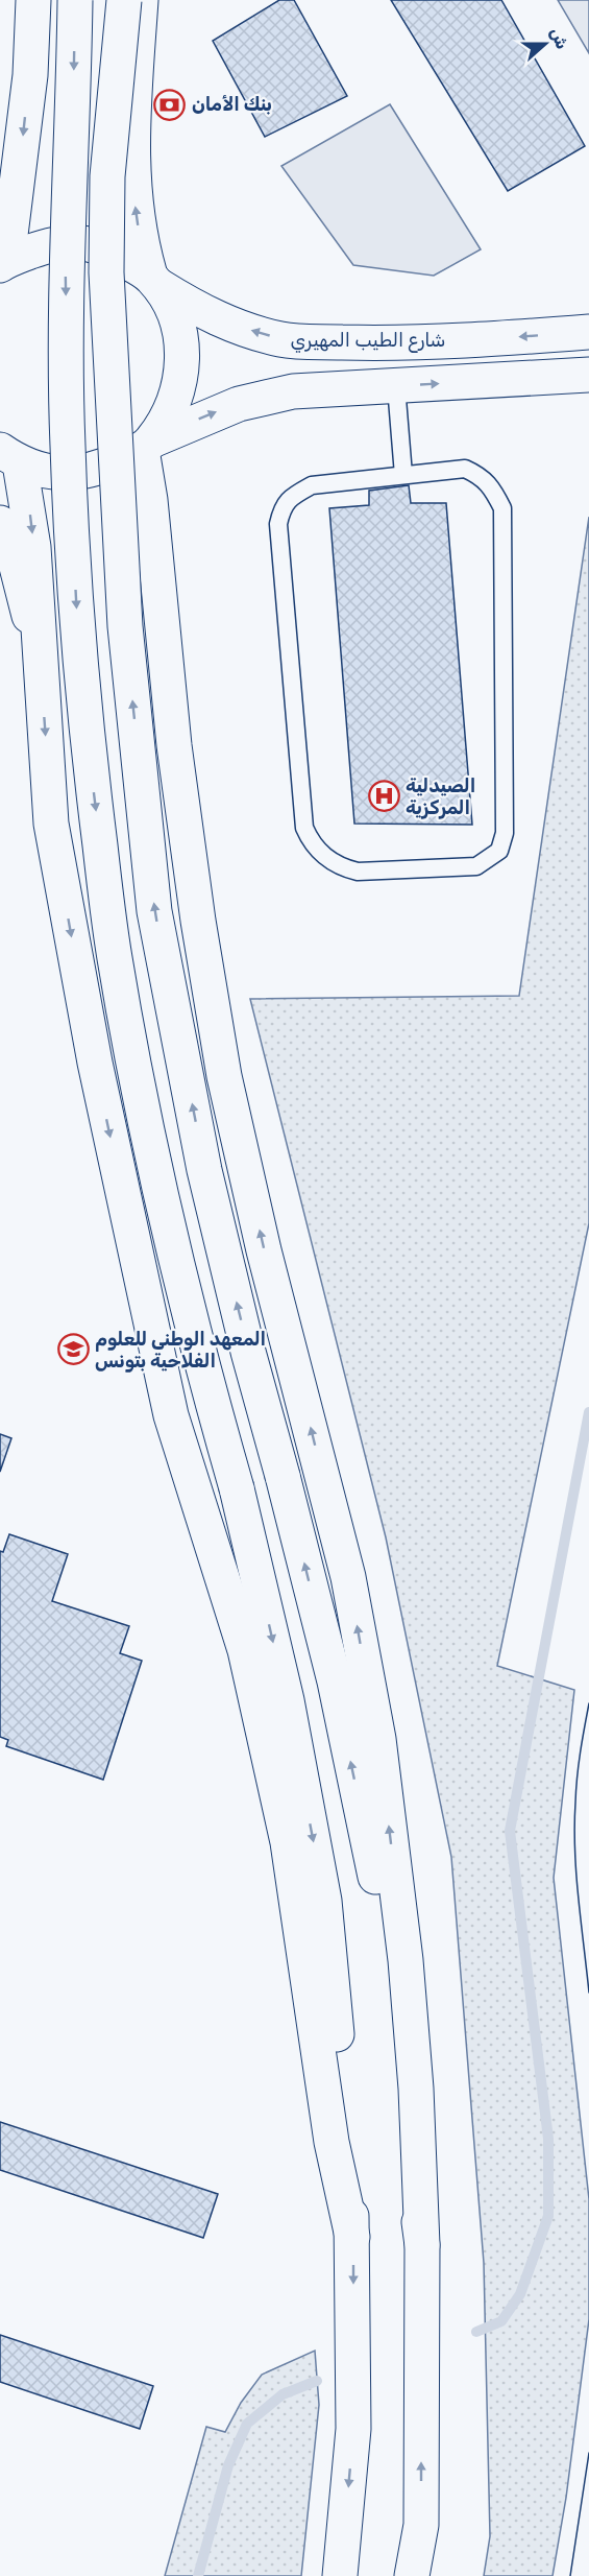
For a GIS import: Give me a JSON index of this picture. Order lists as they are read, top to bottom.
{
  "streets": {
    "main road": ["شارع الطيب المهيري"]
  },
  "places": {
    "bank": ["بنك الأمان"],
    "hospital": ["الصيدلية المركزية"],
    "school or university": ["المعهد الوطني للعلوم الفلاحية بتونس"]
  },
  "north": "right"
}
